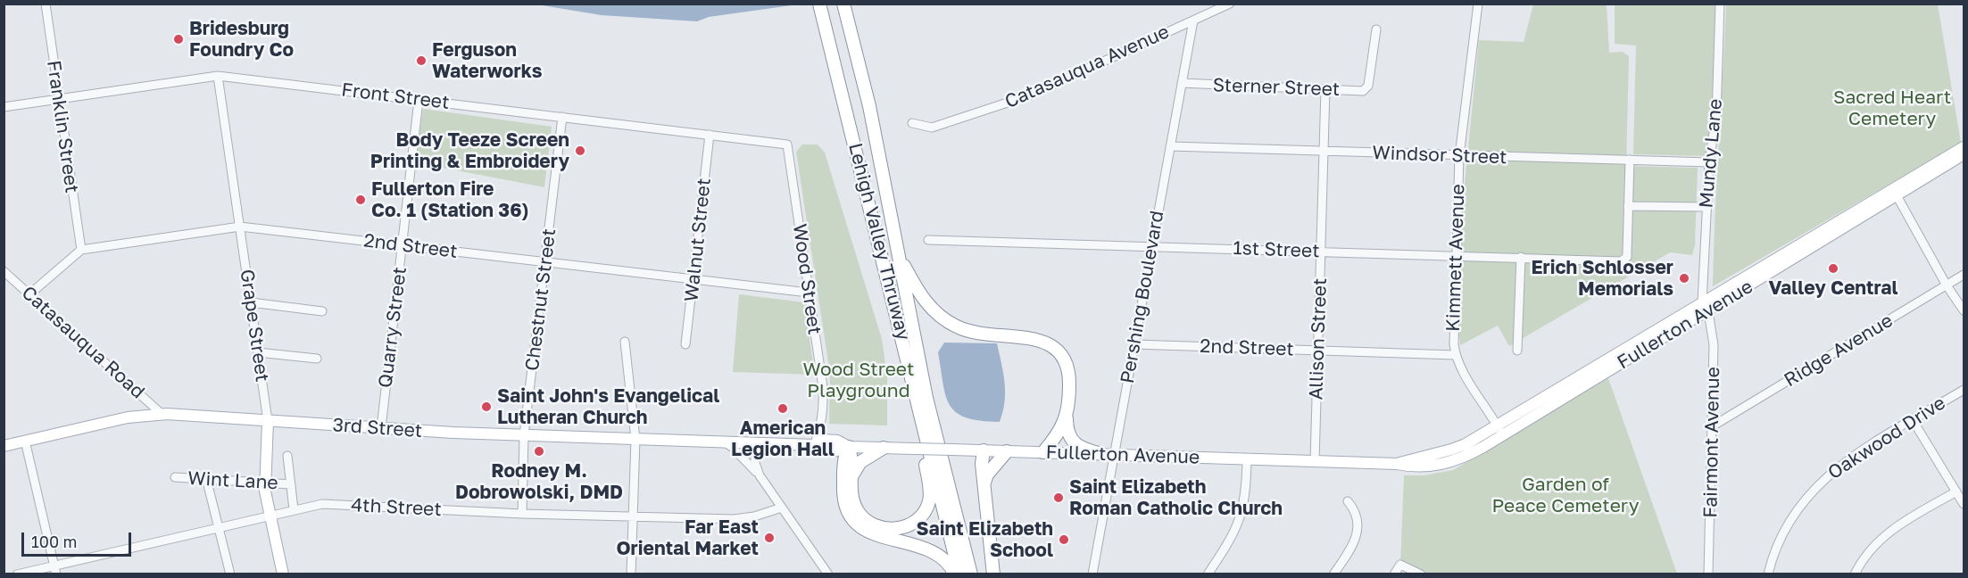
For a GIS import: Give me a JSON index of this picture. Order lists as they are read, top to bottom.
{
  "streets": {
    "highway": ["Lehigh Valley Thruway"],
    "main road": ["Fullerton Avenue", "Grape Street", "3rd Street"],
    "street": [
      "Catasauqua Avenue",
      "Sterner Street",
      "Front Street",
      "Franklin Street",
      "Mundy Lane",
      "Windsor Street",
      "Walnut Street",
      "2nd Street",
      "1st Street",
      "Kimmett Avenue",
      "Wood Street",
      "Pershing Boulevard",
      "Chestnut Street",
      "Quarry Street",
      "Allison Street",
      "Catasauqua Road",
      "Ridge Avenue",
      "Oakwood Drive",
      "Fairmont Avenue",
      "Wint Lane",
      "4th Street"
    ]
  },
  "crossings": [
    ["Catasauqua Avenue", "Pershing Boulevard"],
    ["Sterner Street", "Pershing Boulevard"],
    ["Sterner Street", "Allison Street"],
    ["Front Street", "Franklin Street"],
    ["Front Street", "Walnut Street"],
    ["Front Street", "Wood Street"],
    ["Front Street", "Chestnut Street"],
    ["Front Street", "Grape Street"],
    ["Front Street", "Quarry Street"],
    ["Franklin Street", "2nd Street"],
    ["Mundy Lane", "Windsor Street"],
    ["Mundy Lane", "Fullerton Avenue"],
    ["Mundy Lane", "Fairmont Avenue"],
    ["Windsor Street", "Kimmett Avenue"],
    ["Windsor Street", "Pershing Boulevard"],
    ["Windsor Street", "Allison Street"],
    ["Walnut Street", "2nd Street"],
    ["2nd Street", "Kimmett Avenue"],
    ["2nd Street", "Wood Street"],
    ["2nd Street", "Pershing Boulevard"],
    ["2nd Street", "Chestnut Street"],
    ["2nd Street", "Grape Street"],
    ["2nd Street", "Quarry Street"],
    ["2nd Street", "Allison Street"],
    ["1st Street", "Kimmett Avenue"],
    ["1st Street", "Pershing Boulevard"],
    ["1st Street", "Allison Street"],
    ["Kimmett Avenue", "Fullerton Avenue"],
    ["Wood Street", "Fullerton Avenue"],
    ["Pershing Boulevard", "Fullerton Avenue"],
    ["Chestnut Street", "3rd Street"],
    ["Chestnut Street", "4th Street"],
    ["Fullerton Avenue", "Allison Street"],
    ["Fullerton Avenue", "3rd Street"],
    ["Fullerton Avenue", "Fairmont Avenue"],
    ["Grape Street", "3rd Street"],
    ["Grape Street", "Wint Lane"],
    ["Grape Street", "4th Street"],
    ["Quarry Street", "3rd Street"],
    ["Catasauqua Road", "3rd Street"],
    ["Ridge Avenue", "Fairmont Avenue"]
  ],
  "parks": ["Sacred Heart Cemetery", "Wood Street Playground", "Garden of Peace Cemetery"],
  "places": [
    "Bridesburg Foundry Co",
    "Ferguson Waterworks",
    "Body Teeze Screen Printing & Embroidery",
    "Fullerton Fire Co. 1 (Station 36)",
    "Valley Central",
    "Erich Schlosser Memorials",
    "Saint John's Evangelical Lutheran Church",
    "American Legion Hall",
    "Rodney M. Dobrowolski, DMD",
    "Saint Elizabeth Roman Catholic Church",
    "Far East Oriental Market",
    "Saint Elizabeth School"
  ],
  "scale_bar": "100 m"
}
